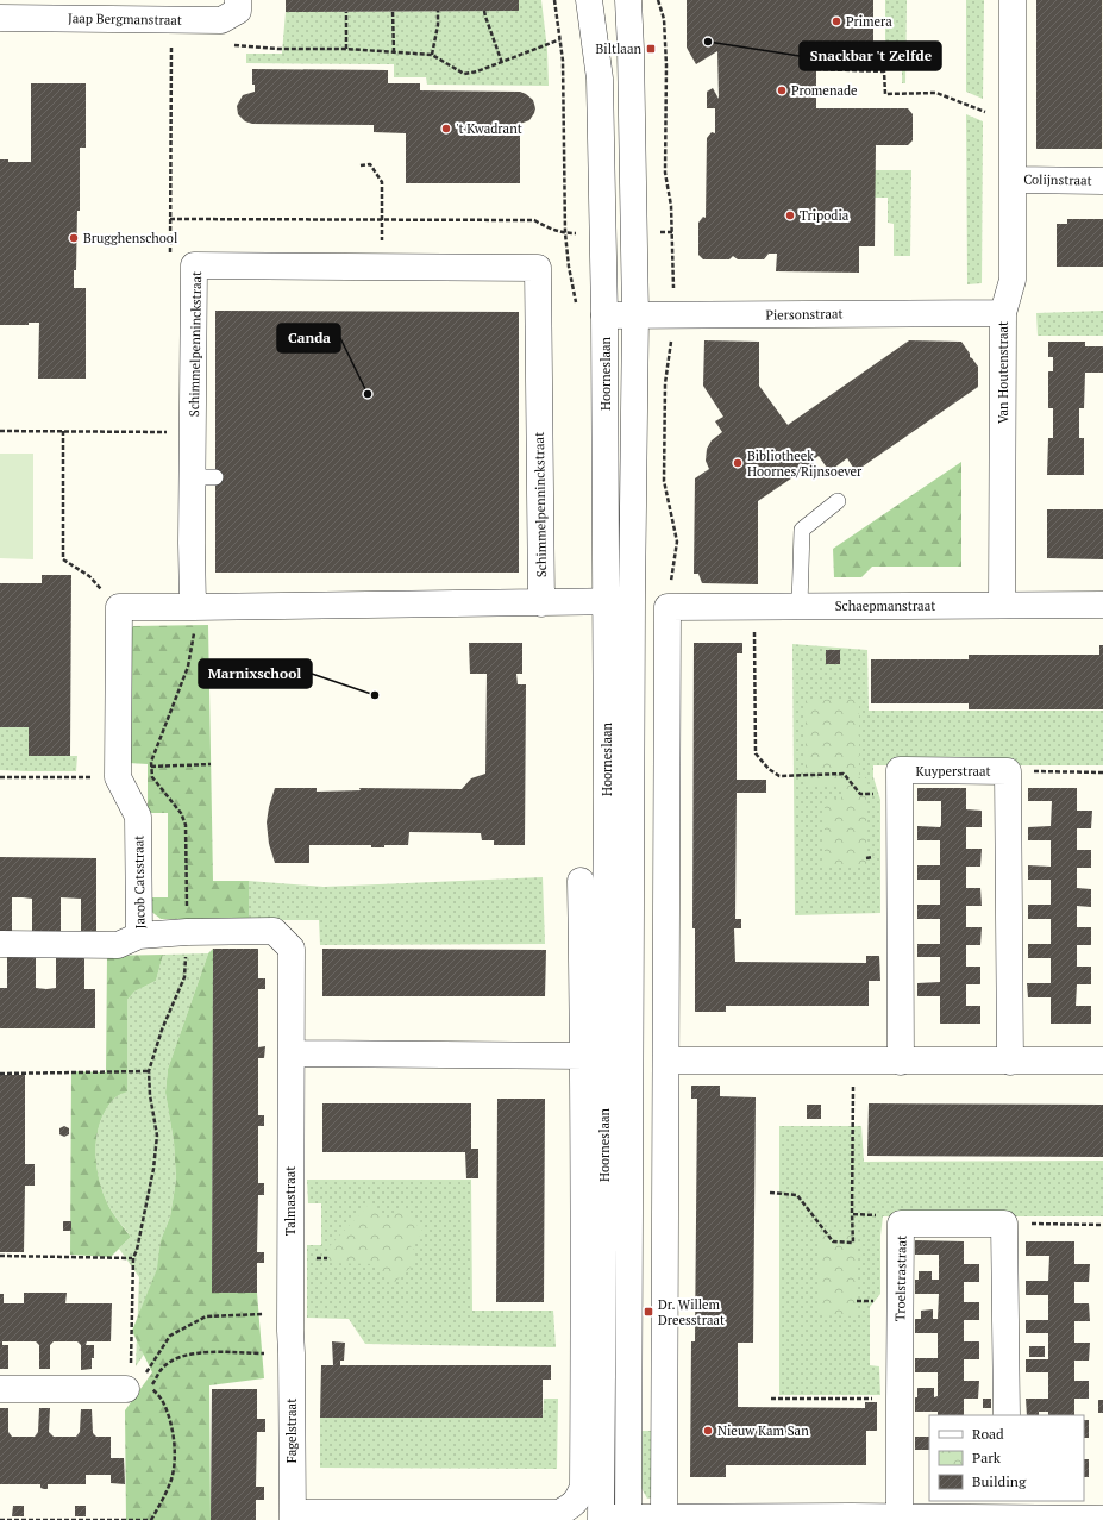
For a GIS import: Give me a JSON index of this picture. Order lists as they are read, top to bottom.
{
  "streets": {
    "street": [
      "Jaap Bergmanstraat",
      "Colijnstraat",
      "Piersonstraat",
      "Schimmelpenninckstraat",
      "Van Houtenstraat",
      "Hoorneslaan",
      "Schaepmanstraat",
      "Kuyperstraat",
      "Jacob Catsstraat",
      "Talmastraat",
      "Troelstrastraat",
      "Fagelstraat"
    ]
  },
  "crossings": [
    ["Colijnstraat", "Van Houtenstraat"],
    ["Piersonstraat", "Van Houtenstraat"],
    ["Piersonstraat", "Hoorneslaan"],
    ["Van Houtenstraat", "Schaepmanstraat"],
    ["Hoorneslaan", "Fagelstraat"],
    ["Jacob Catsstraat", "Talmastraat"],
    ["Talmastraat", "Fagelstraat"]
  ],
  "places": {
    "other": [
      "Primera",
      "Snackbar 't Zelfde",
      "Promenade",
      "'t Kwadrant",
      "Tripodia",
      "Brugghenschool",
      "Canda",
      "Bibliotheek Hoornes/Rijnsoever",
      "Marnixschool",
      "Nieuw Kam San"
    ],
    "transit": ["Biltlaan", "Dr. Willem Dreesstraat"]
  },
  "legend": ["Road", "Park", "Building"]
}
